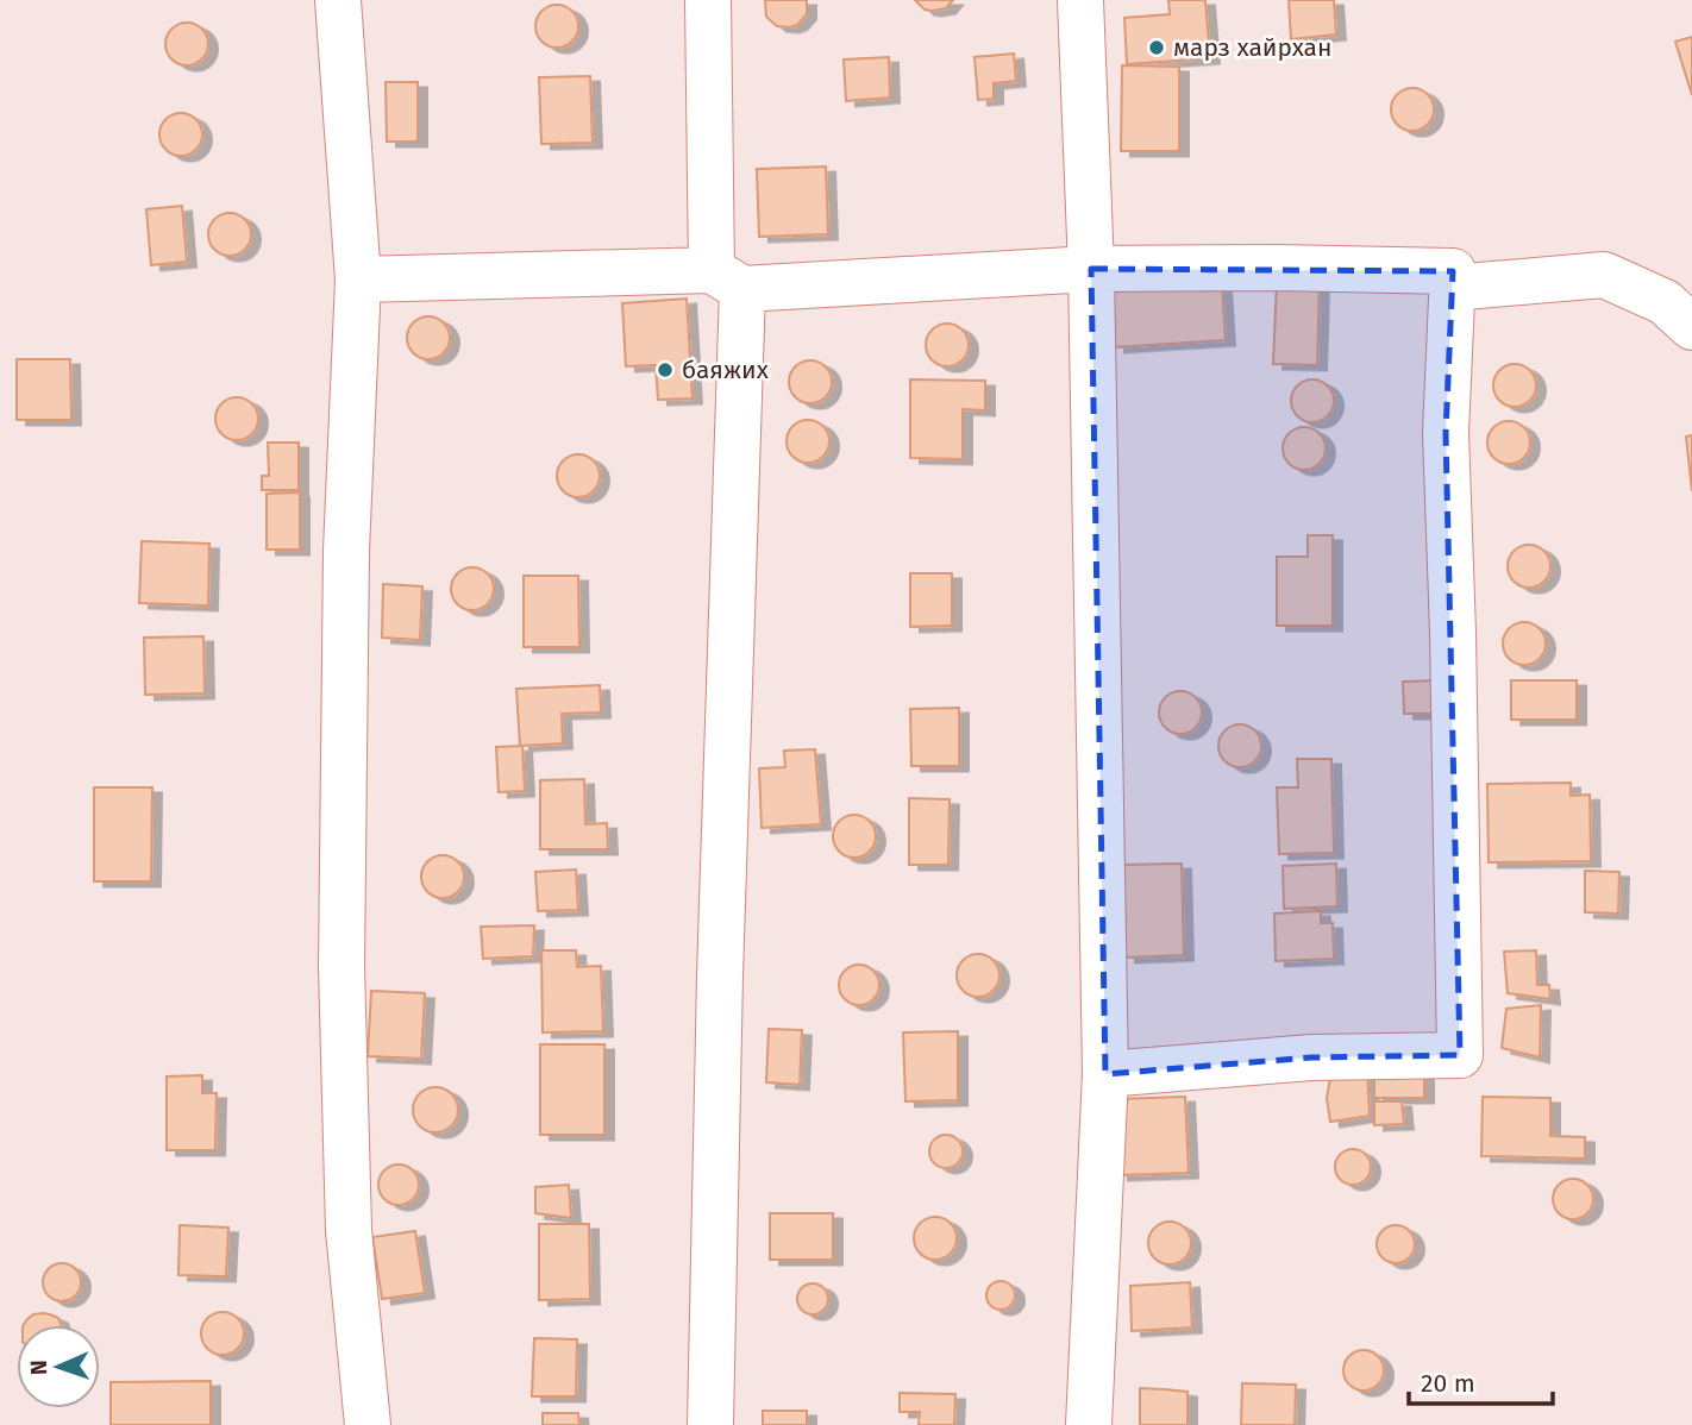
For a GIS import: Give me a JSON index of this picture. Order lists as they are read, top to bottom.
{
  "places": ["марз хайрхан", "баяжих"],
  "scale_bar": "20 m",
  "north": "left"
}
